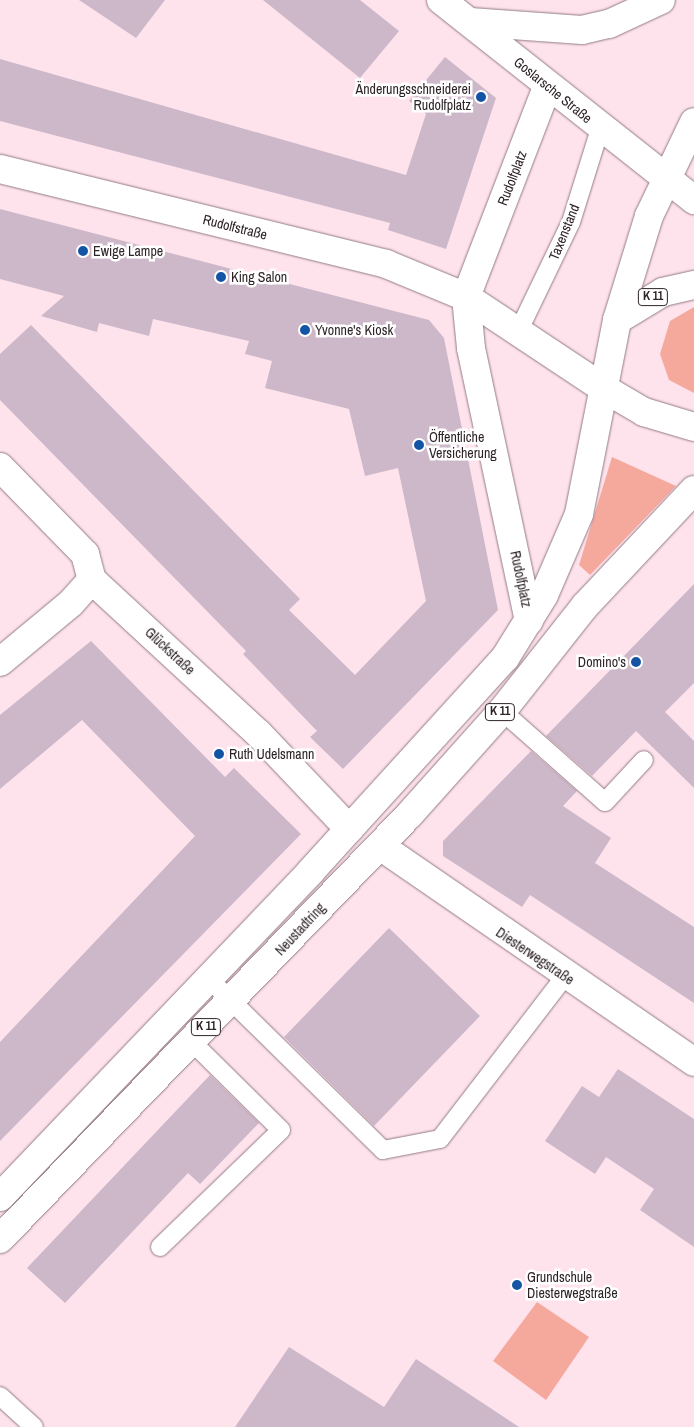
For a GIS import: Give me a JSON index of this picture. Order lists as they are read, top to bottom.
{
  "streets": {
    "street": [
      "Goslarsche Straße",
      "Rudolfplatz",
      "Rudolfstraße",
      "K 11",
      "Glückstraße",
      "Neustadtring",
      "Diesterwegstraße"
    ],
    "lane": ["Taxenstand"]
  },
  "crossings": [
    ["Goslarsche Straße", "Rudolfplatz"],
    ["Goslarsche Straße", "Taxenstand"],
    ["Rudolfplatz", "Rudolfstraße"],
    ["Rudolfplatz", "K 11"],
    ["K 11", "Glückstraße"],
    ["Neustadtring", "Diesterwegstraße"]
  ],
  "places": [
    "Änderungsschneiderei Rudolfplatz",
    "Ewige Lampe",
    "King Salon",
    "Yvonne's Kiosk",
    "Öffentliche Versicherung",
    "Domino's",
    "Ruth Udelsmann",
    "Grundschule Diesterwegstraße"
  ]
}
